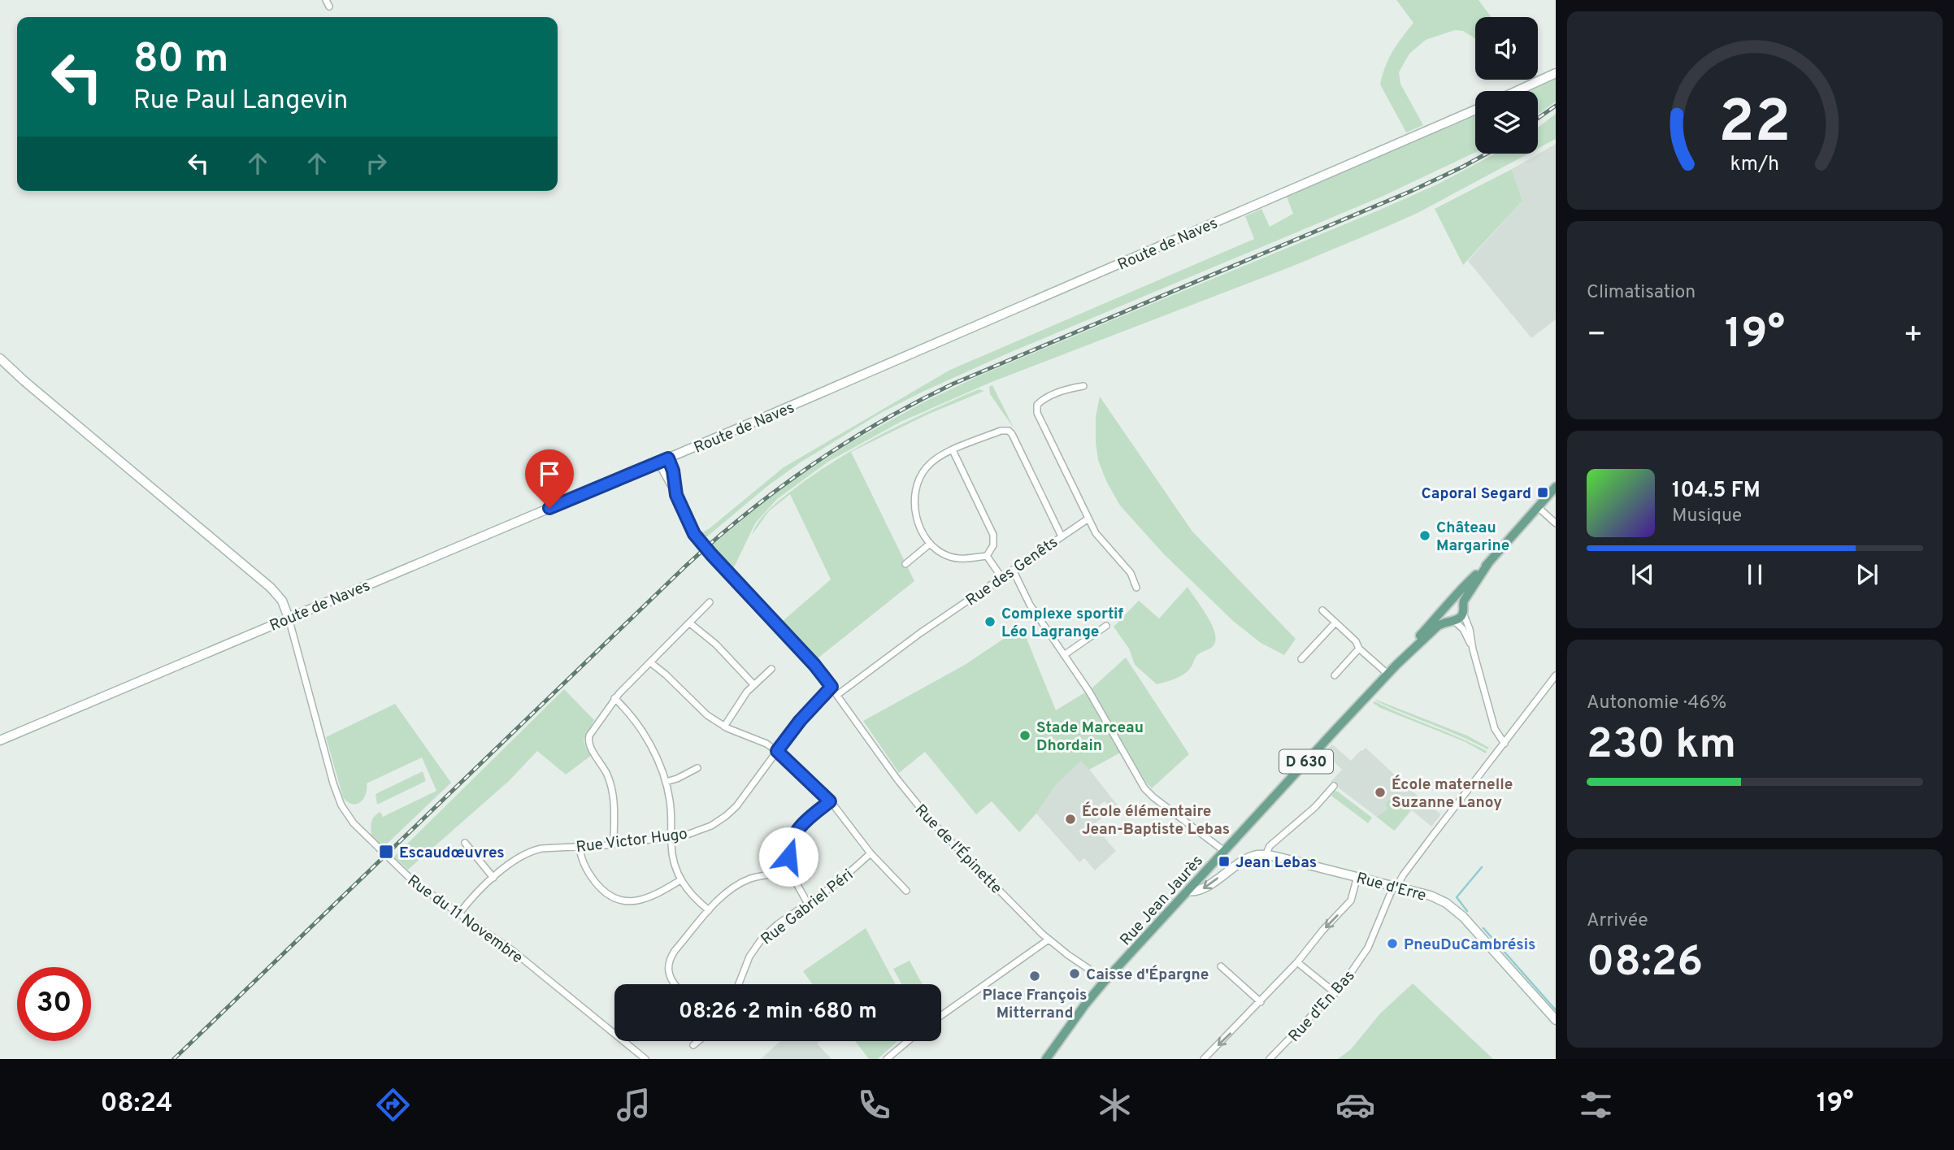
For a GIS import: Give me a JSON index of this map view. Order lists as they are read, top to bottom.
{
  "streets": {
    "main road": [
      "Route de Naves",
      "D 630",
      "Rue d'Erre",
      "Rue Jean Jaurès"
    ],
    "street": [
      "Rue des Genêts",
      "Rue Victor Hugo",
      "Rue de l'Épinette",
      "Rue Gabriel Péri",
      "Rue du 11 Novembre",
      "Rue d'En Bas"
    ]
  },
  "crossings": [
    ["Route de Naves", "Rue de l'Épinette"],
    ["Route de Naves", "Rue du 11 Novembre"],
    ["Rue des Genêts", "Rue de l'Épinette"],
    ["Rue Victor Hugo", "Rue de l'Épinette"],
    ["Rue Victor Hugo", "Rue du 11 Novembre"],
    ["Rue de l'Épinette", "Rue Jean Jaurès"],
    ["Rue d'Erre", "Rue d'En Bas"]
  ],
  "places": {
    "transit": ["Caporal Segard", "Escaudœuvres", "Jean Lebas"],
    "other": [
      "Château Margarine",
      "Complexe sportif Léo Lagrange",
      "Stade Marceau Dhordain",
      "École maternelle Suzanne Lanoy",
      "École élémentaire Jean-Baptiste Lebas",
      "PneuDuCambrésis",
      "Caisse d'Épargne",
      "Place François Mitterrand"
    ]
  },
  "page": {
    "turn": ["80 m", "Rue Paul Langevin"],
    "tile": [
      "Climatisation",
      ["Autonomie · 46%", "230 km"],
      ["Arrivée", "08:26"]
    ],
    "heat": ["−", "19°", "+"],
    "song": ["104.5 FM", "Musique"],
    "limit": "30",
    "trip": "08:26 · 2 min · 680 m",
    "tabs": ["08:24", "19°"],
    "gauge": ["22", "km/h"]
  }
}
